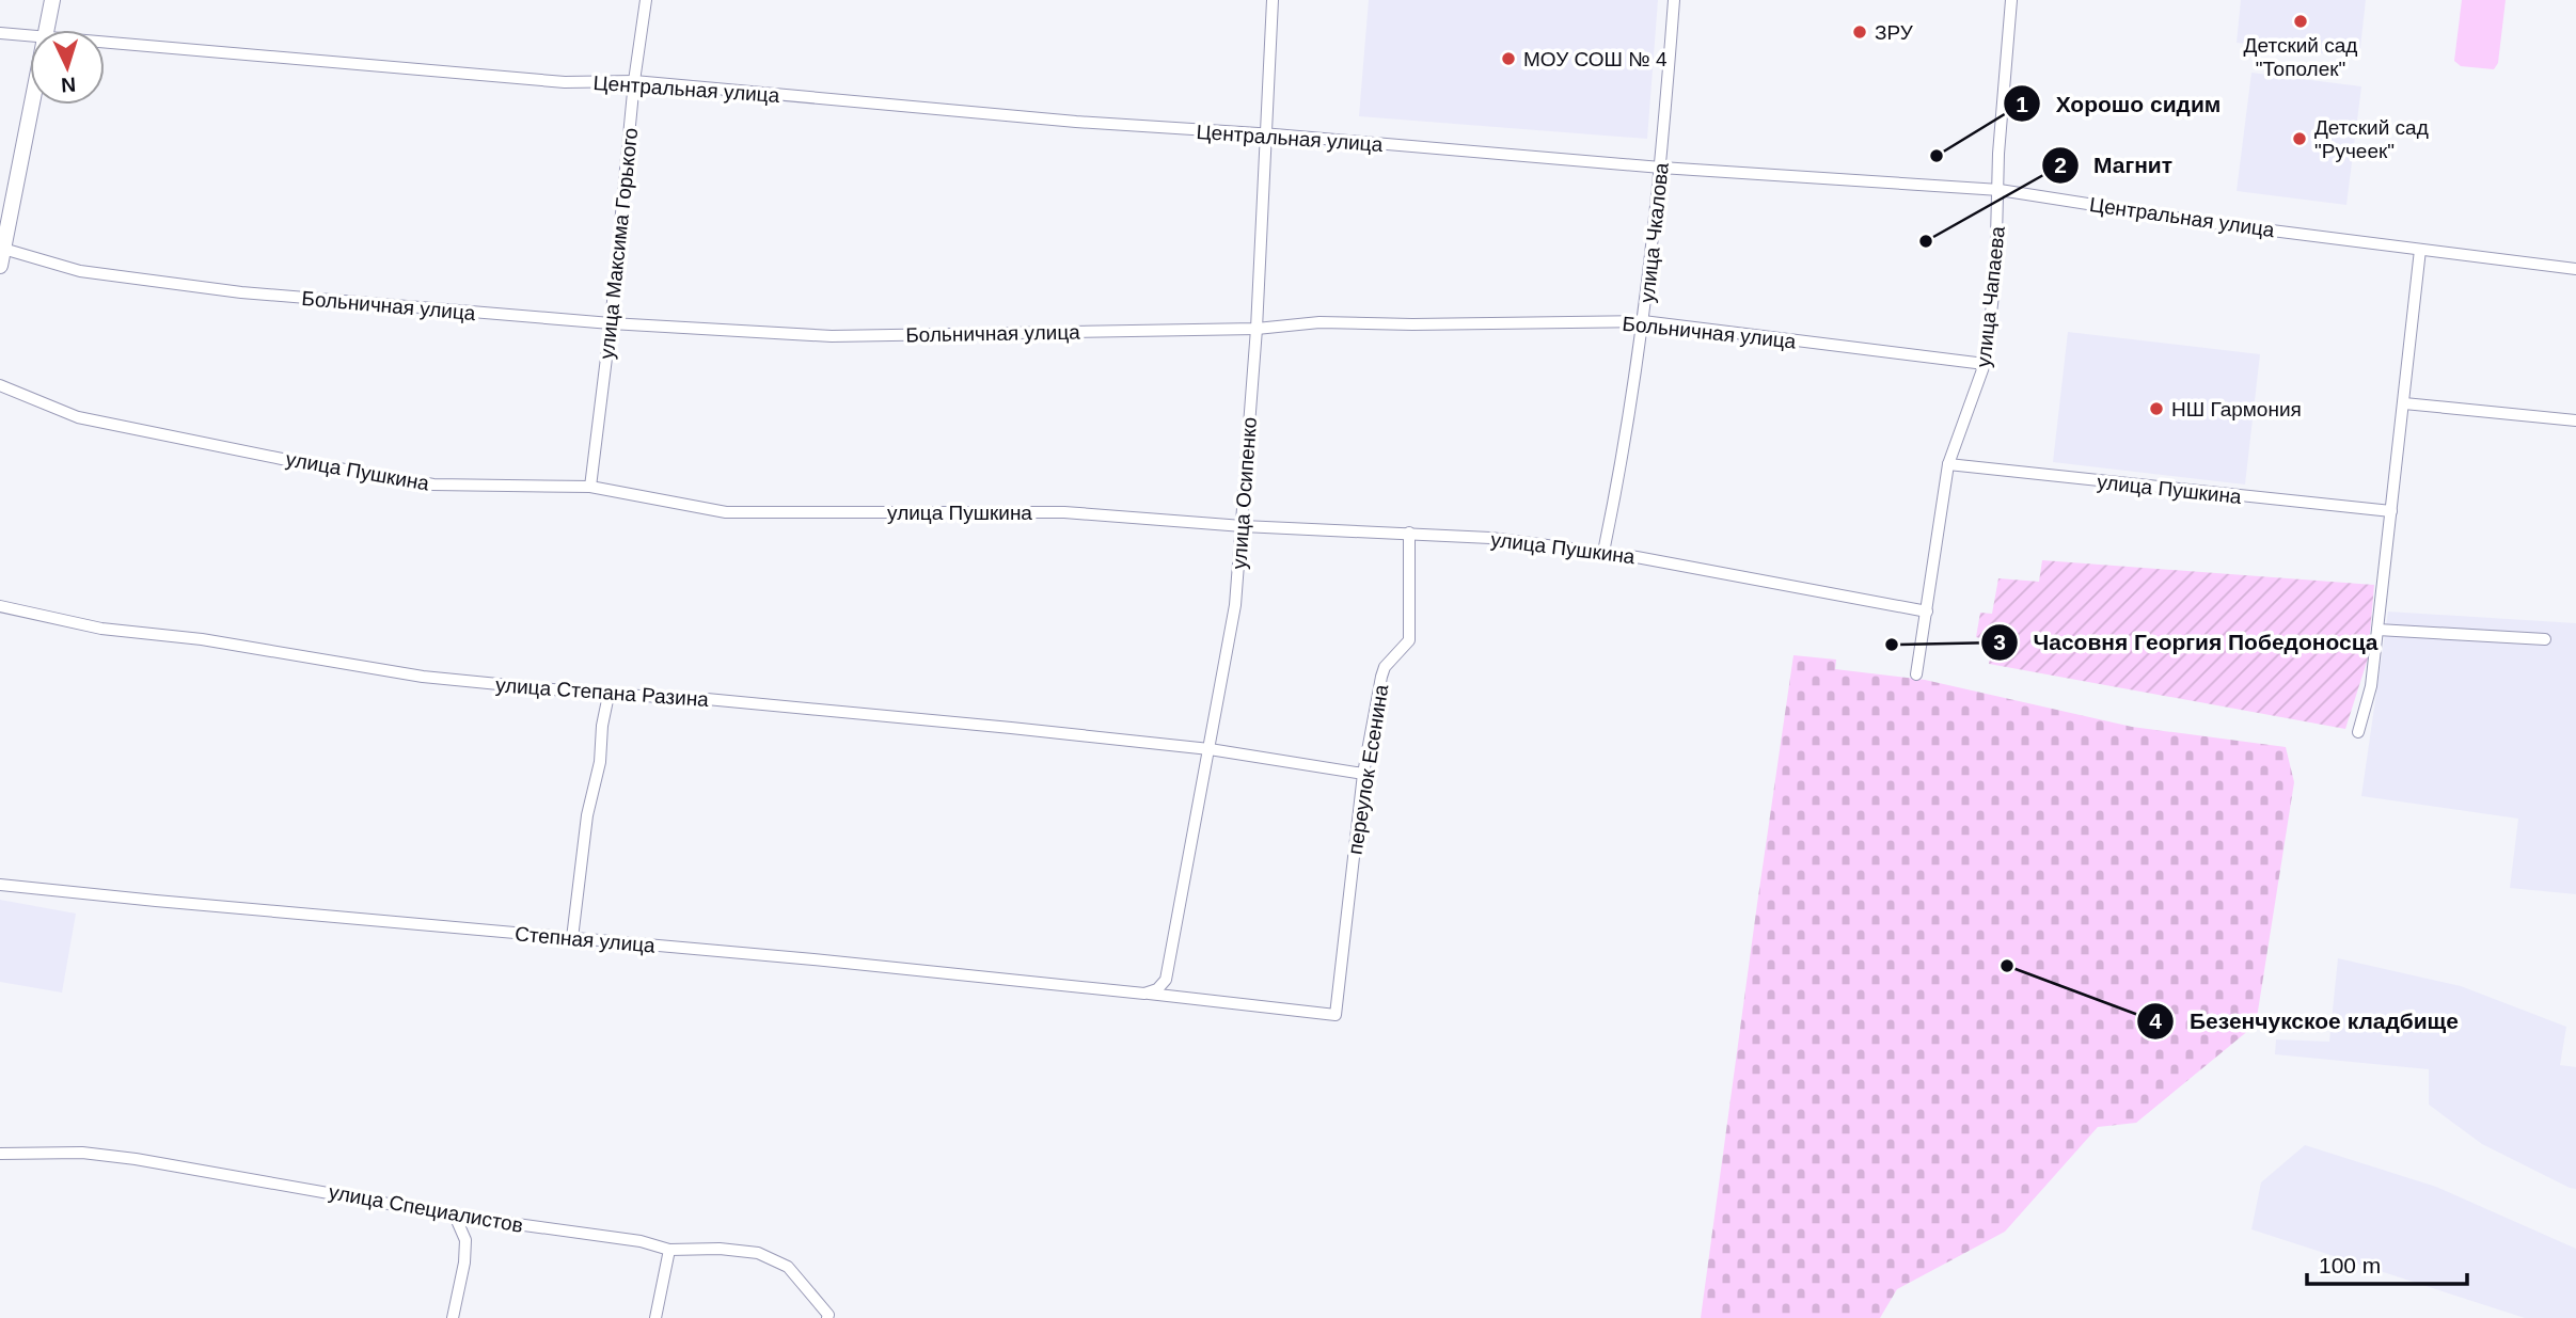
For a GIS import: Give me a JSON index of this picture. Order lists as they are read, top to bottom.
{
  "streets": {
    "street": [
      "Центральная улица",
      "улица Чкалова",
      "улица Максима Горького",
      "улица Чапаева",
      "Больничная улица",
      "улица Пушкина",
      "улица Осипенко",
      "улица Степана Разина",
      "переулок Есенина",
      "Степная улица",
      "улица Специалистов"
    ]
  },
  "crossings": [
    ["Центральная улица", "улица Чкалова"],
    ["Центральная улица", "улица Максима Горького"],
    ["Центральная улица", "улица Чапаева"],
    ["Центральная улица", "улица Осипенко"],
    ["улица Чкалова", "Больничная улица"],
    ["улица Чкалова", "улица Пушкина"],
    ["улица Максима Горького", "Больничная улица"],
    ["улица Максима Горького", "улица Пушкина"],
    ["улица Чапаева", "Больничная улица"],
    ["улица Чапаева", "улица Пушкина"],
    ["Больничная улица", "улица Осипенко"],
    ["улица Пушкина", "улица Осипенко"],
    ["улица Пушкина", "переулок Есенина"],
    ["улица Осипенко", "улица Степана Разина"],
    ["улица Осипенко", "Степная улица"],
    ["улица Степана Разина", "переулок Есенина"],
    ["переулок Есенина", "Степная улица"]
  ],
  "places": [
    "Детский сад \"Тополек\"",
    "ЗРУ",
    "МОУ СОШ № 4",
    "Детский сад \"Ручеек\"",
    "Хорошо сидим",
    "Магнит",
    "НШ Гармония",
    "Часовня Георгия Победоносца",
    "Безенчукское кладбище"
  ],
  "scale_bar": "100 m",
  "north": "bottom"
}
